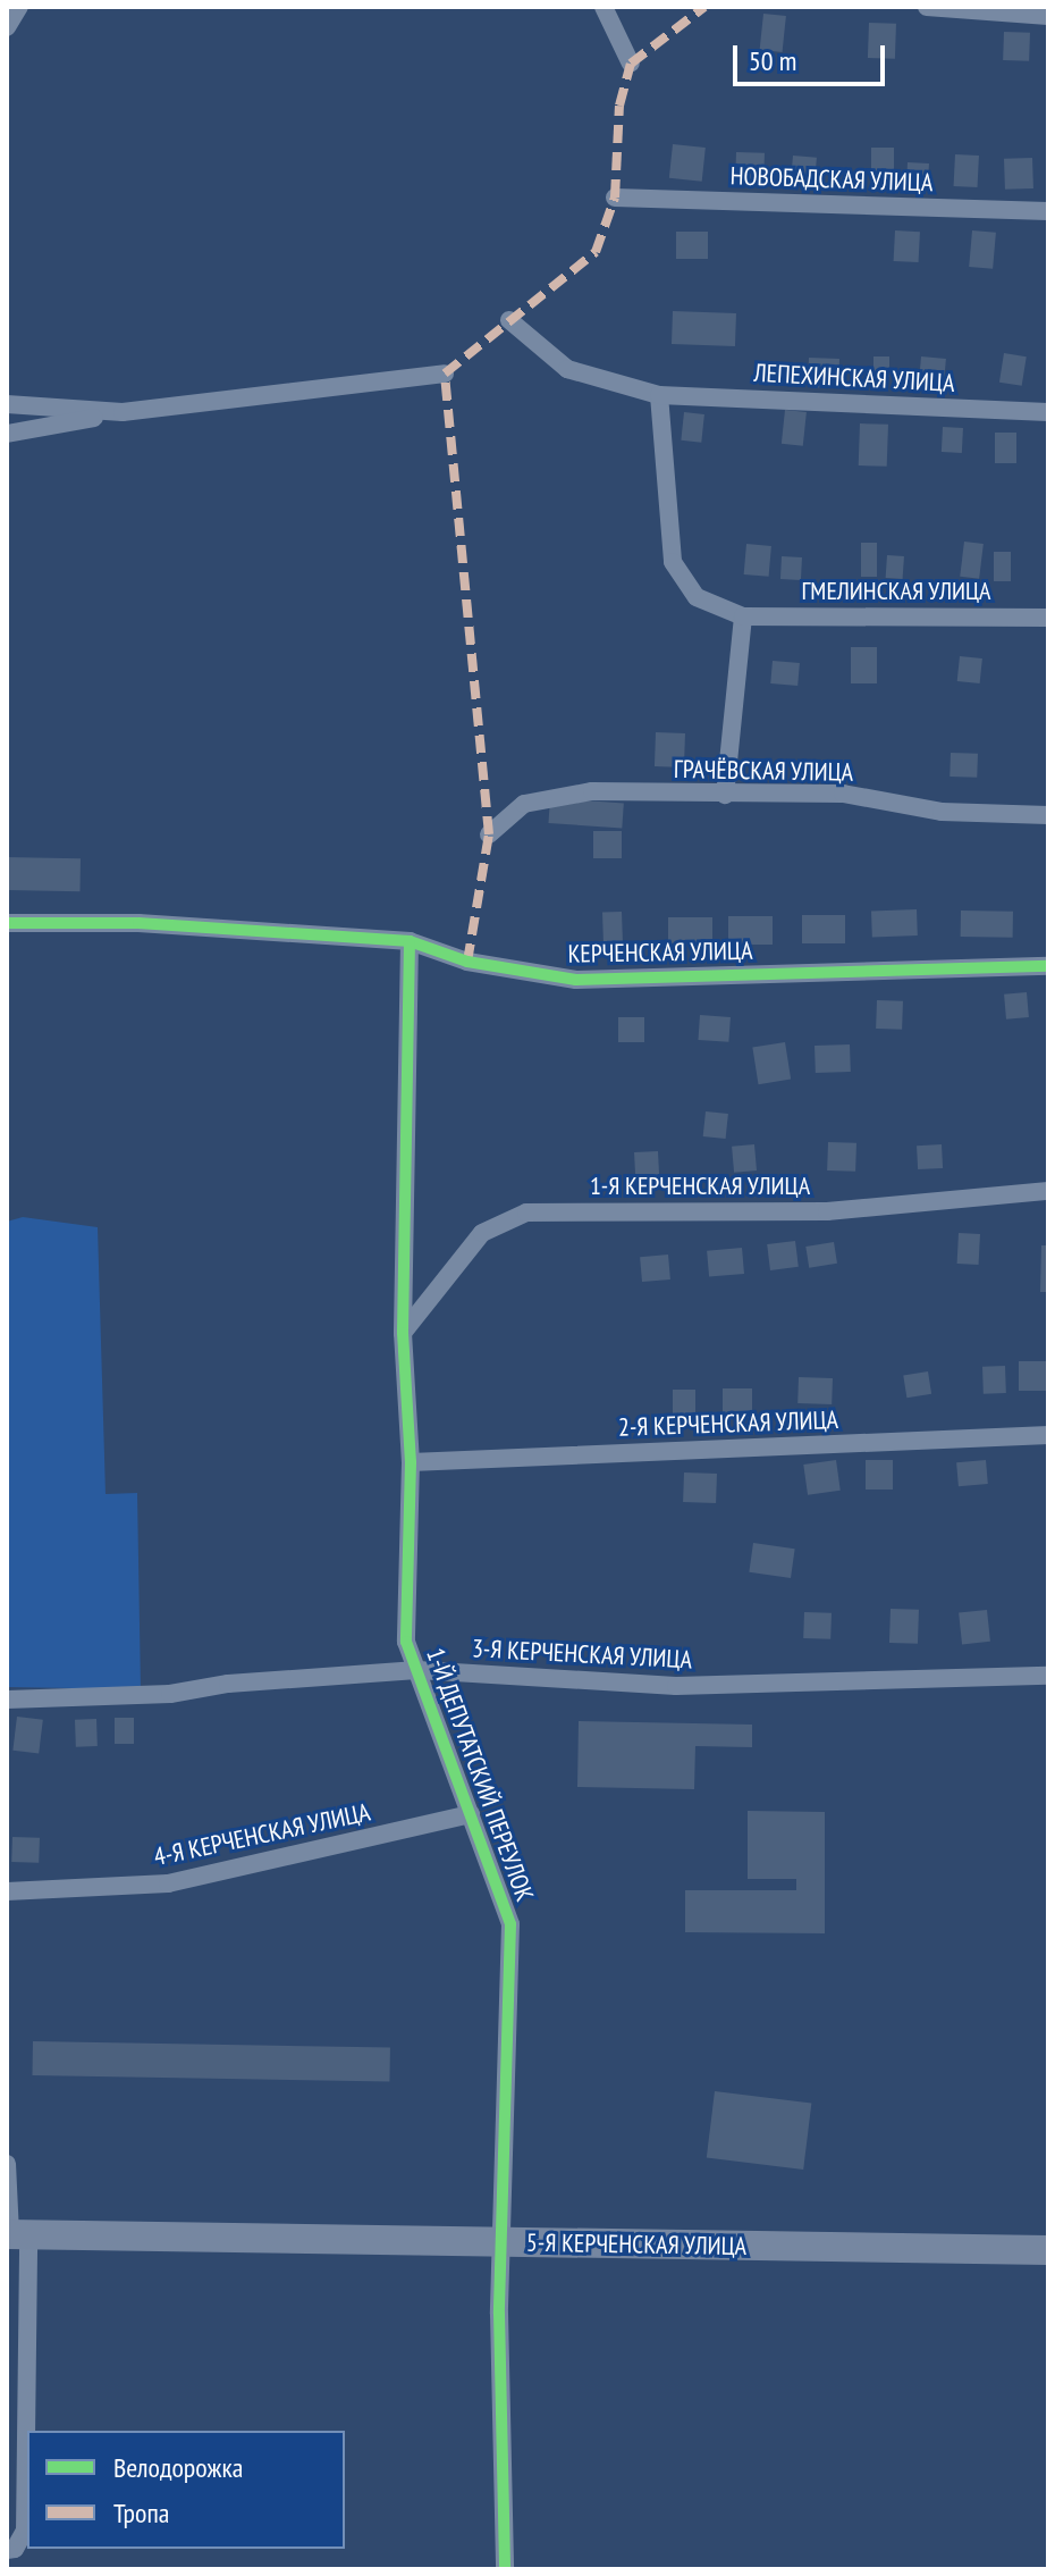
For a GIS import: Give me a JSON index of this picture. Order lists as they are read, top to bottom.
{
  "streets": {
    "main road": ["5-Я КЕРЧЕНСКАЯ УЛИЦА"],
    "street": [
      "НОВОБАДСКАЯ УЛИЦА",
      "ЛЕПЕХИНСКАЯ УЛИЦА",
      "ГМЕЛИНСКАЯ УЛИЦА",
      "ГРАЧЁВСКАЯ УЛИЦА",
      "КЕРЧЕНСКАЯ УЛИЦА",
      "1-Я КЕРЧЕНСКАЯ УЛИЦА",
      "2-Я КЕРЧЕНСКАЯ УЛИЦА",
      "3-Я КЕРЧЕНСКАЯ УЛИЦА",
      "1-Й ДЕПУТАТСКИЙ ПЕРЕУЛОК",
      "4-Я КЕРЧЕНСКАЯ УЛИЦА"
    ]
  },
  "crossings": [
    ["КЕРЧЕНСКАЯ УЛИЦА", "1-Й ДЕПУТАТСКИЙ ПЕРЕУЛОК"],
    ["1-Я КЕРЧЕНСКАЯ УЛИЦА", "1-Й ДЕПУТАТСКИЙ ПЕРЕУЛОК"],
    ["2-Я КЕРЧЕНСКАЯ УЛИЦА", "1-Й ДЕПУТАТСКИЙ ПЕРЕУЛОК"],
    ["3-Я КЕРЧЕНСКАЯ УЛИЦА", "1-Й ДЕПУТАТСКИЙ ПЕРЕУЛОК"],
    ["1-Й ДЕПУТАТСКИЙ ПЕРЕУЛОК", "4-Я КЕРЧЕНСКАЯ УЛИЦА"],
    ["1-Й ДЕПУТАТСКИЙ ПЕРЕУЛОК", "5-Я КЕРЧЕНСКАЯ УЛИЦА"]
  ],
  "legend": ["Велодорожка", "Тропа"],
  "scale_bar": "50 m"
}
